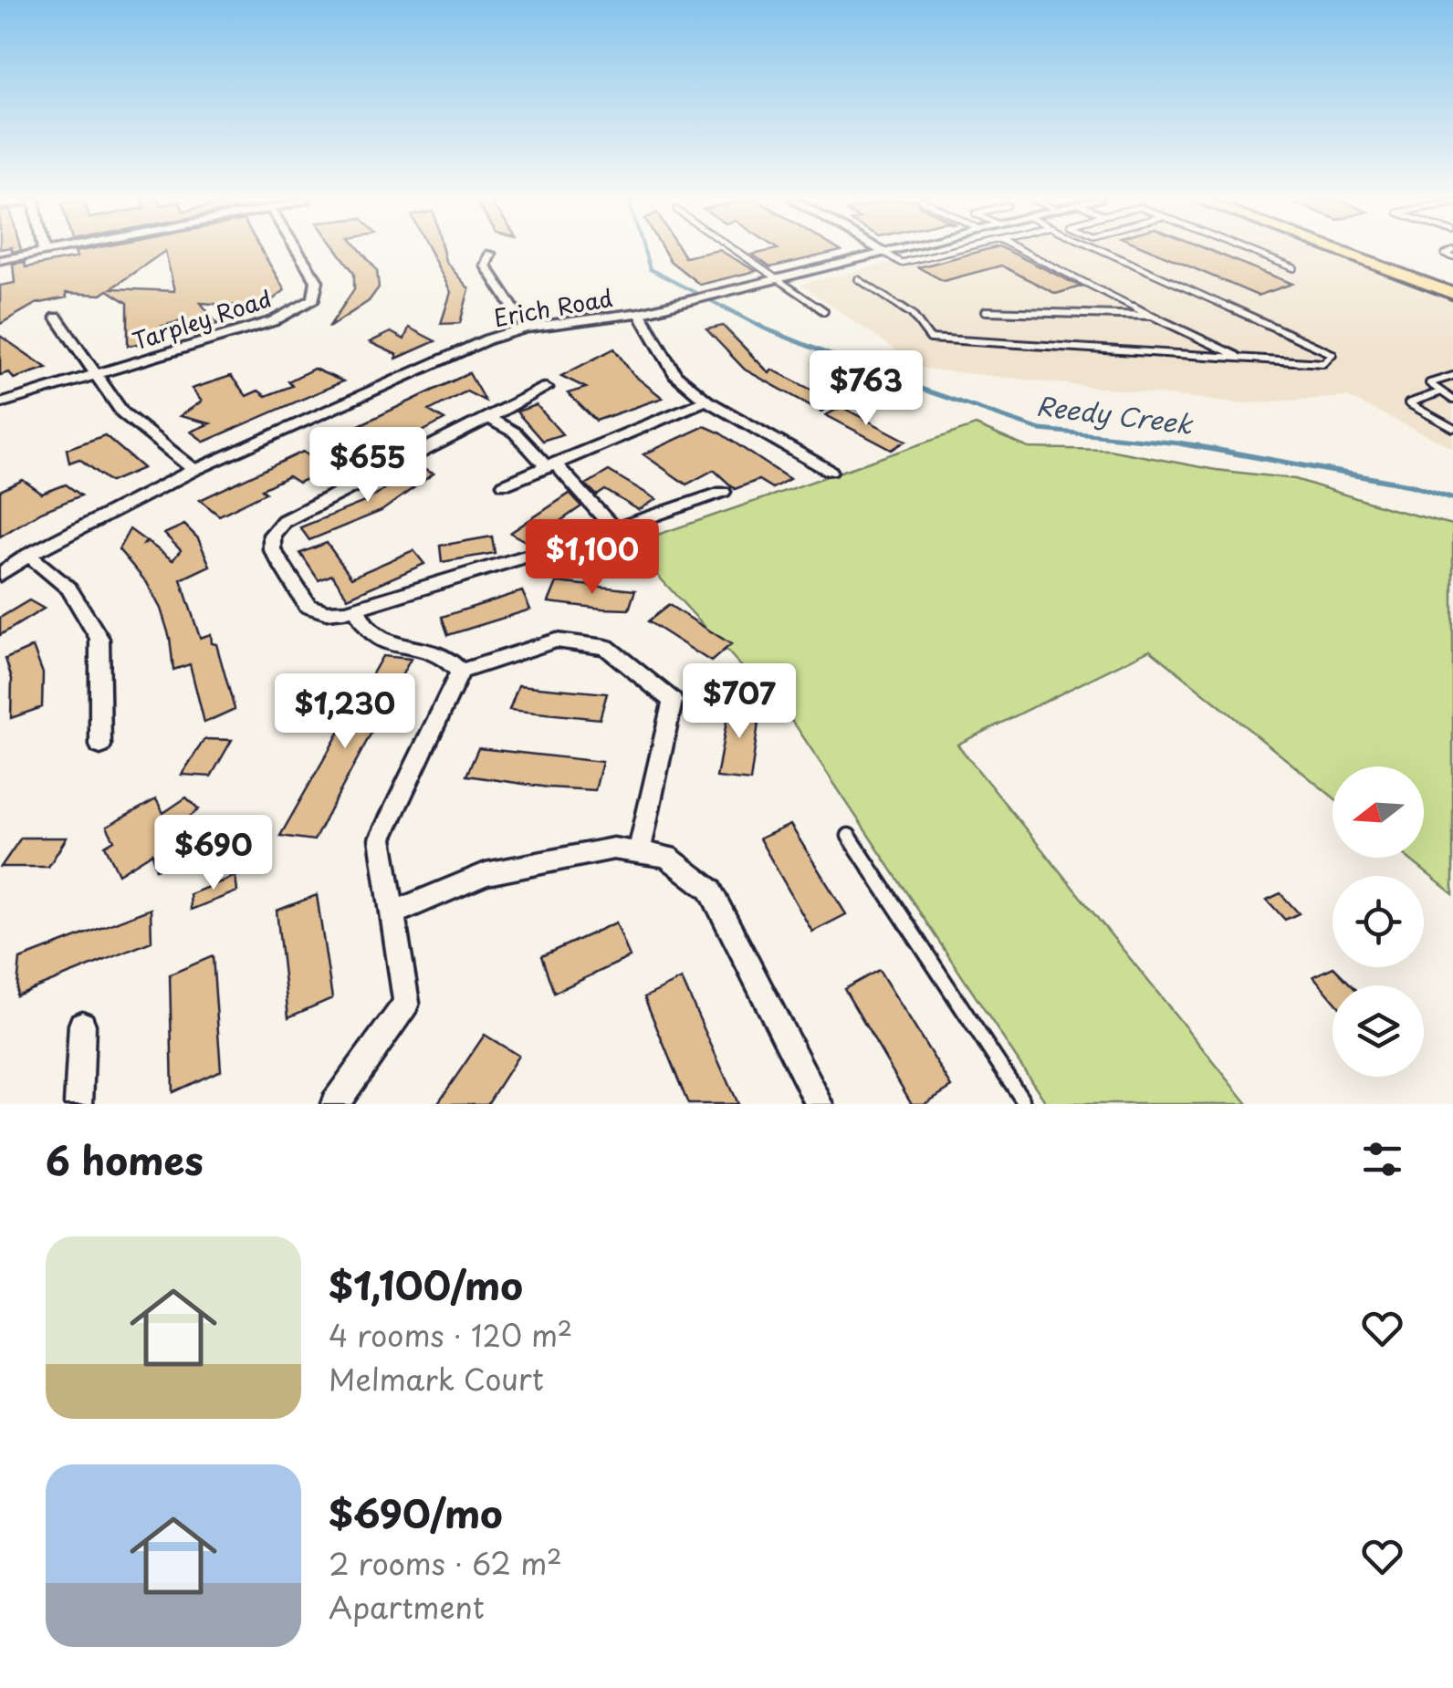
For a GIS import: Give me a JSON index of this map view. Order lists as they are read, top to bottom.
{
  "streets": {
    "street": ["Erich Road", "Tarpley Road"]
  },
  "water": ["Reedy Creek"],
  "north": "left",
  "page": {
    "price": [
      "$763",
      "$655",
      "$1,100",
      "$707",
      "$1,230",
      "$690"
    ],
    "heading": "6 homes",
    "list": [
      {
        "name": "$1,100/mo",
        "note": "4 rooms · 120 m² · Melmark Court"
      },
      {
        "name": "$690/mo",
        "note": "2 rooms · 62 m² · Apartment"
      }
    ]
  }
}
